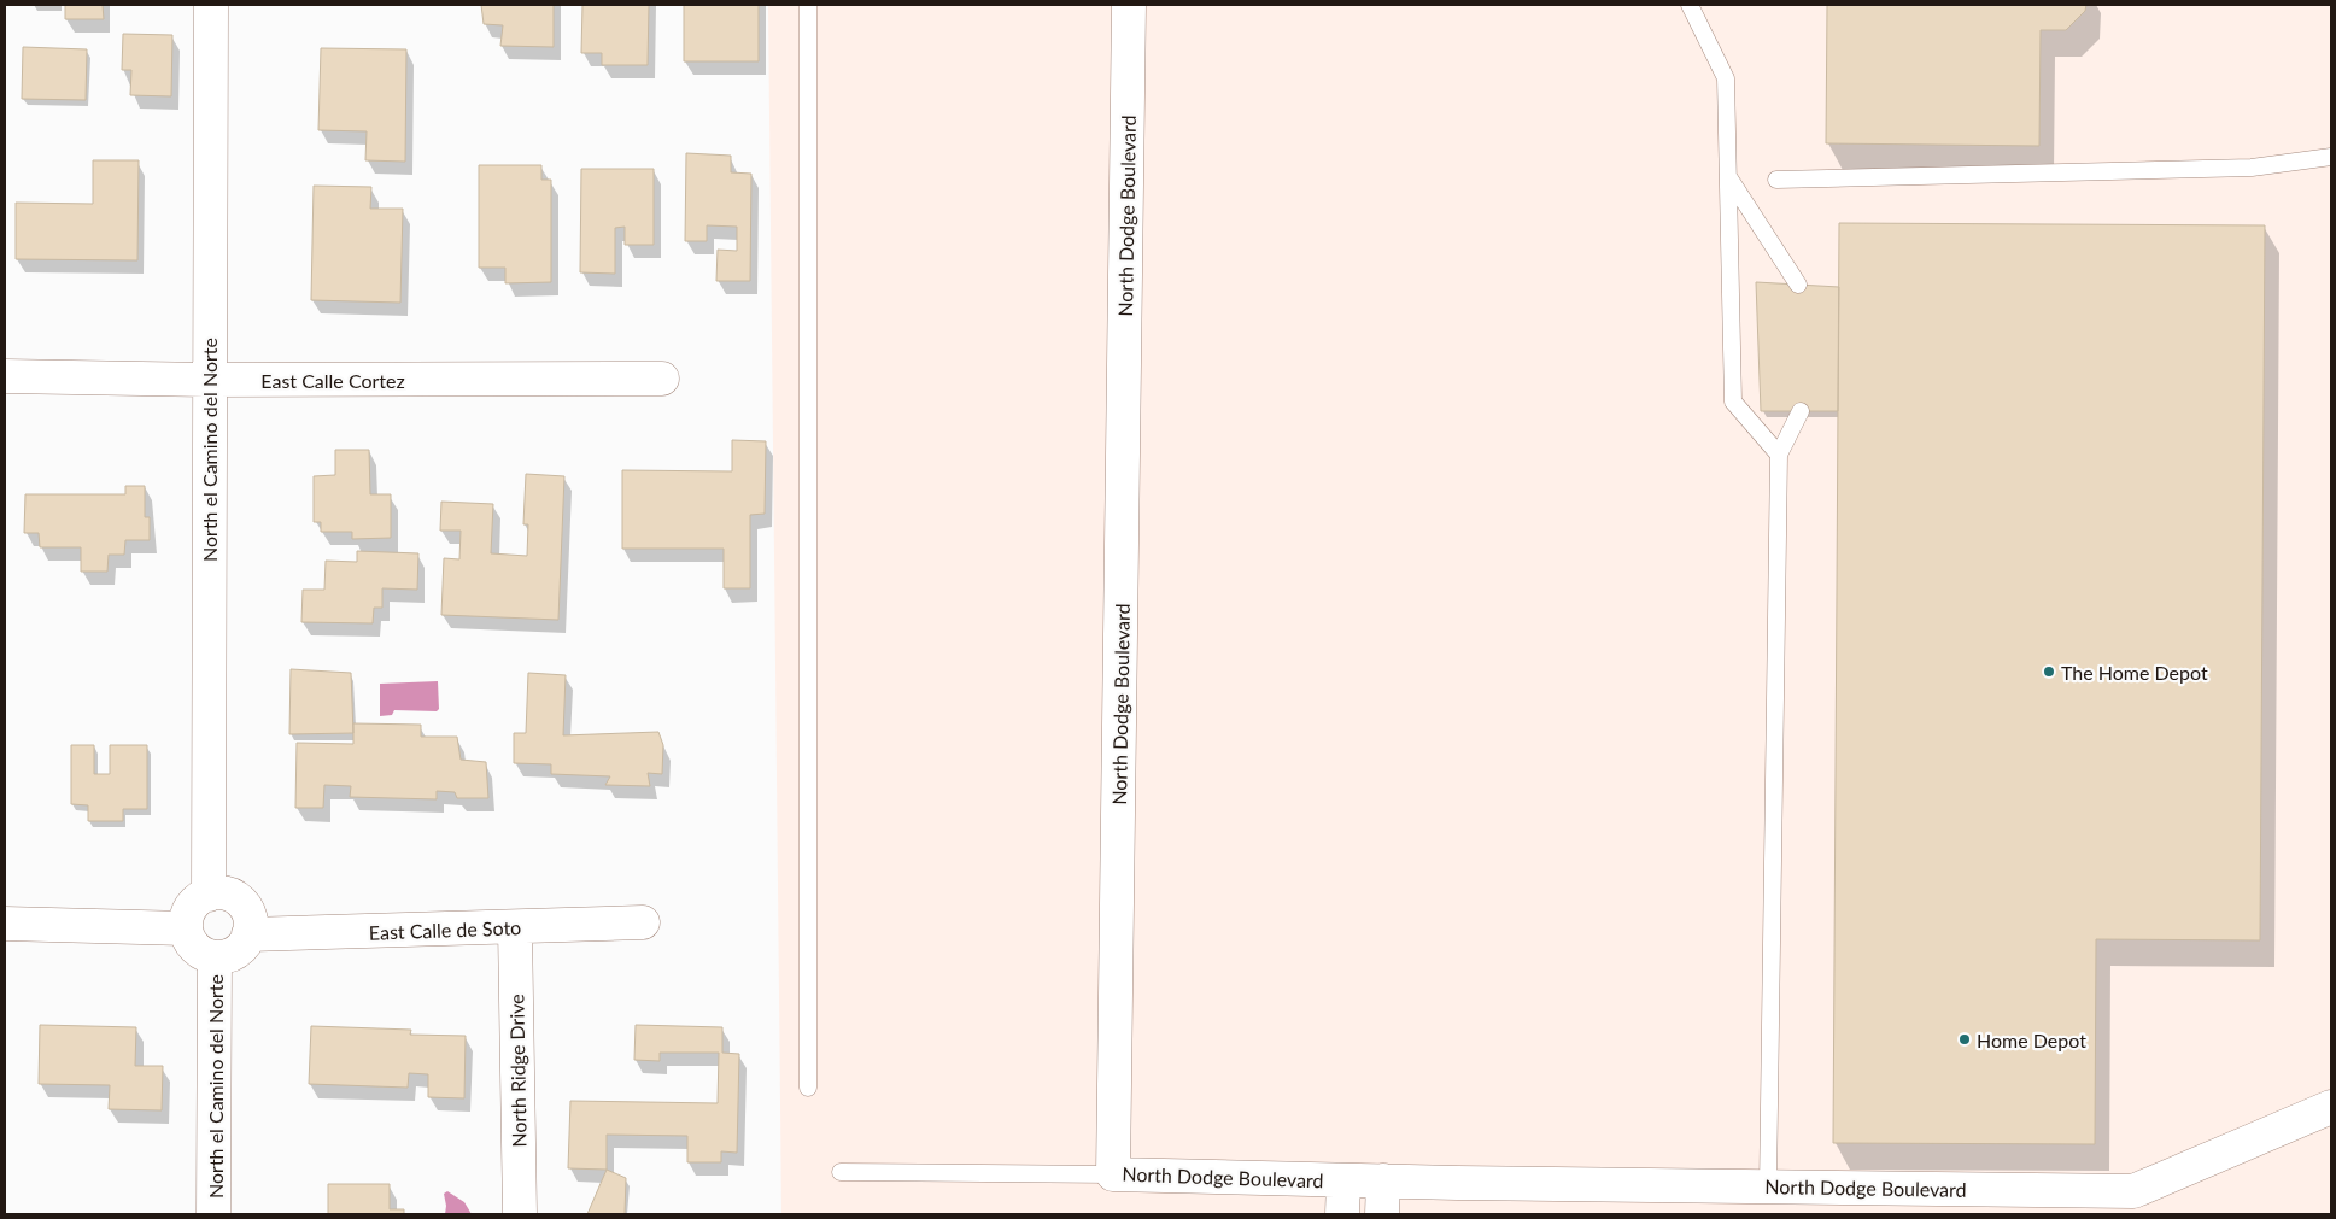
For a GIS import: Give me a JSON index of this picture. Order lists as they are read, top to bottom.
{
  "streets": {
    "street": [
      "North Dodge Boulevard",
      "East Calle Cortez",
      "North el Camino del Norte",
      "East Calle de Soto",
      "North Ridge Drive"
    ]
  },
  "crossings": [
    ["East Calle Cortez", "North el Camino del Norte"],
    ["North el Camino del Norte", "East Calle de Soto"],
    ["East Calle de Soto", "North Ridge Drive"]
  ],
  "places": ["The Home Depot", "Home Depot"]
}
